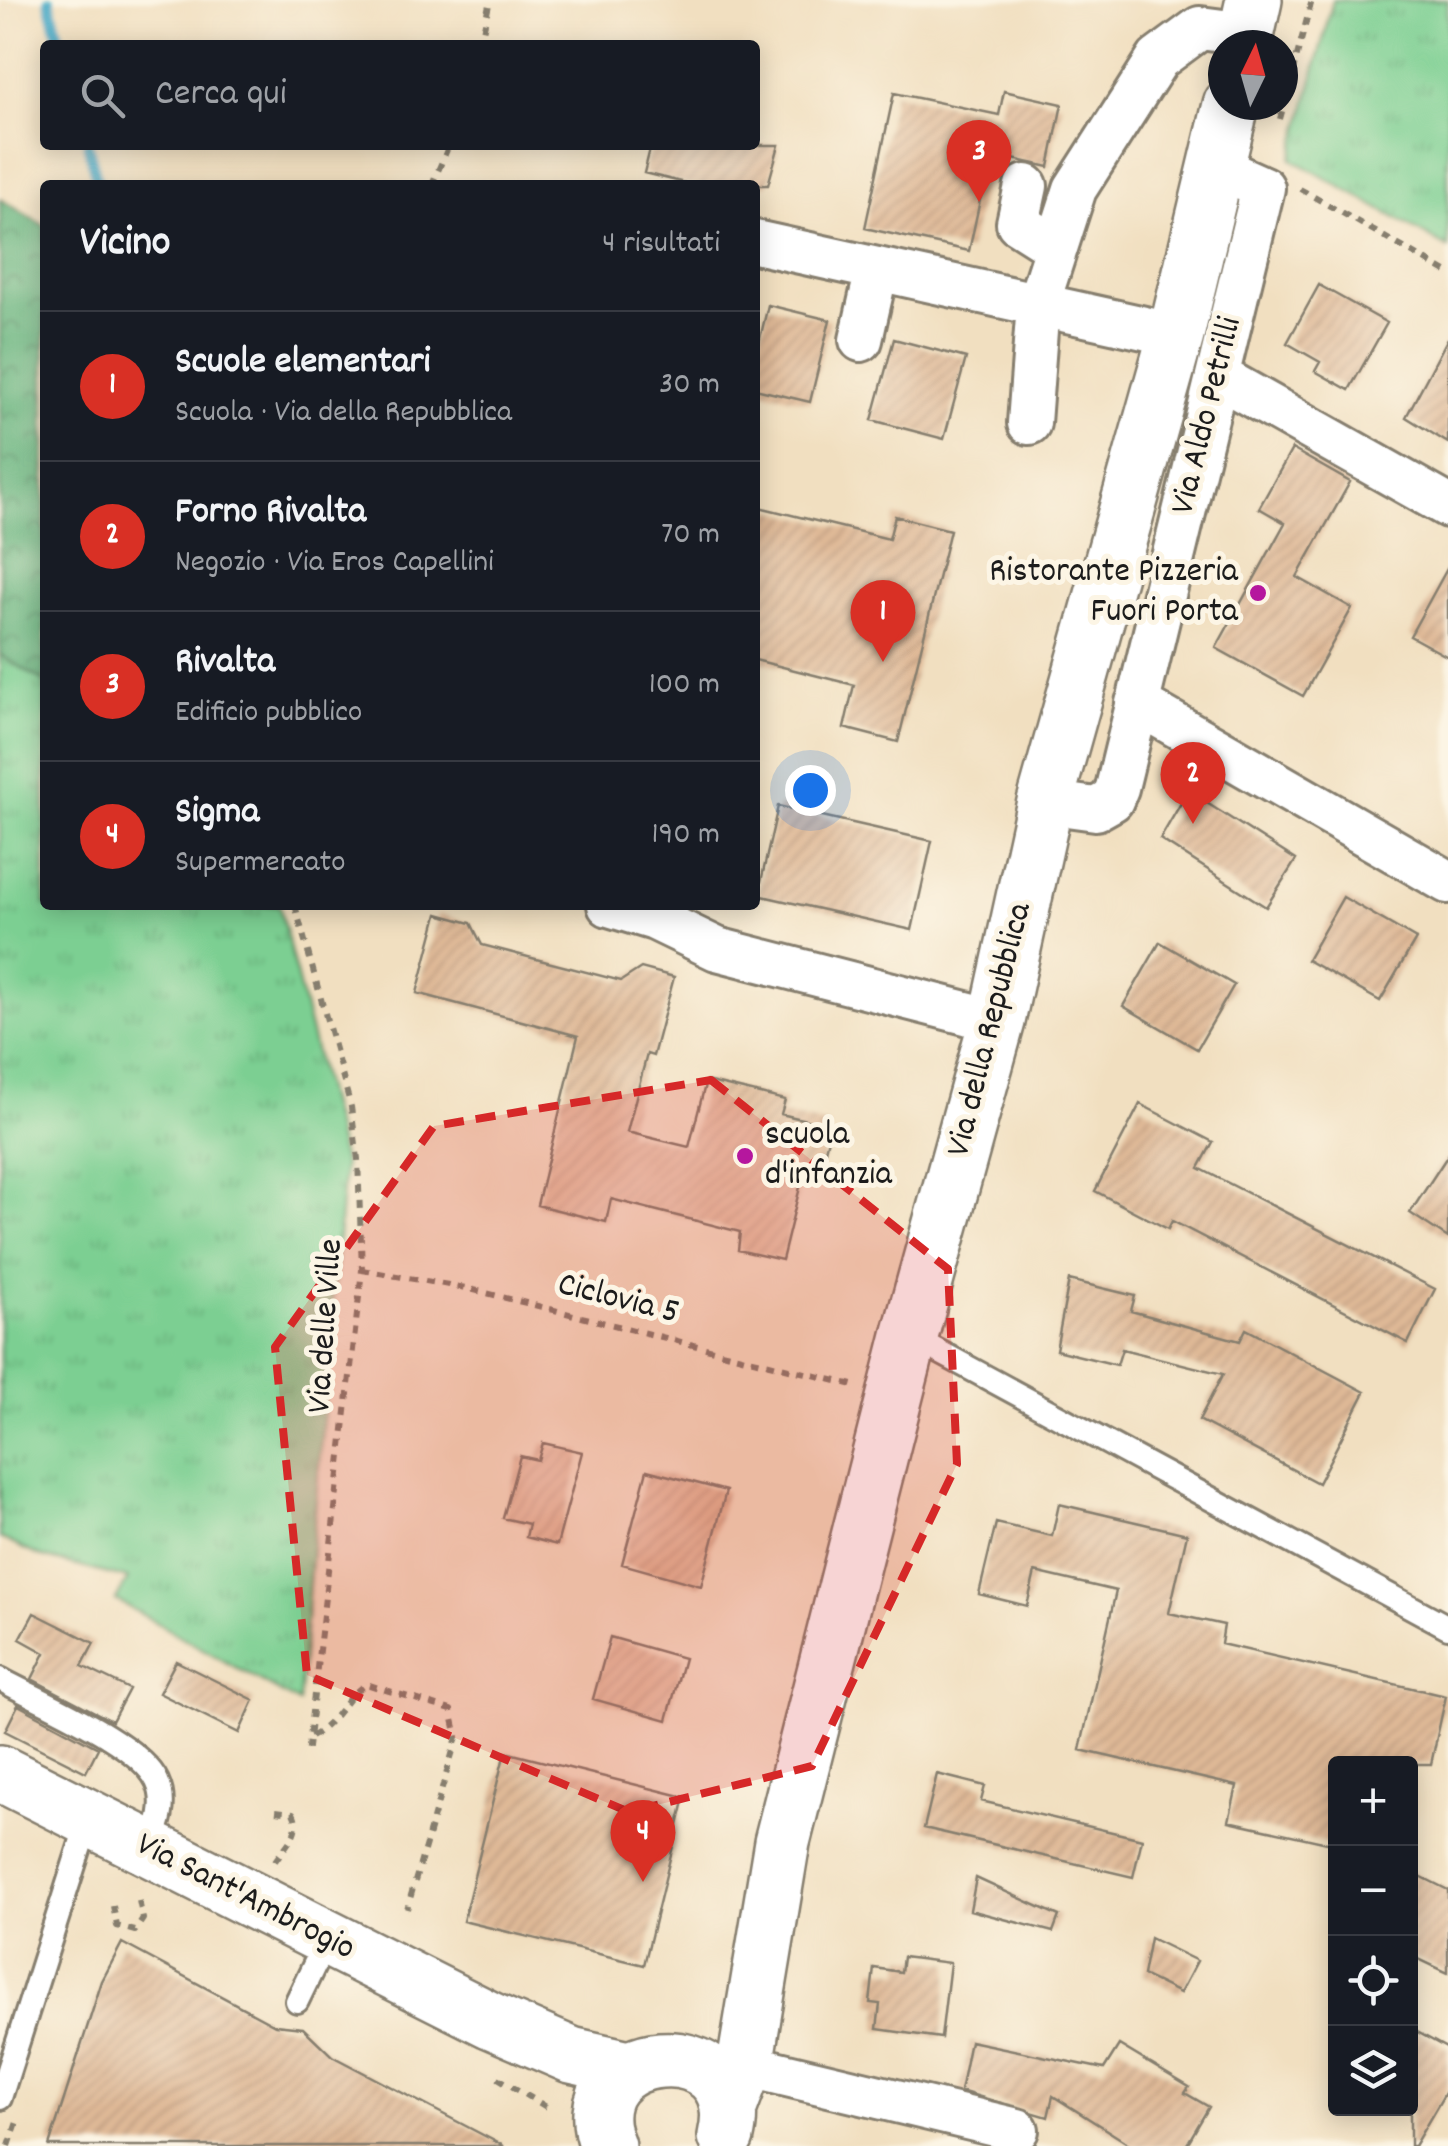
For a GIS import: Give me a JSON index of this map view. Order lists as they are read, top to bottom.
{
  "streets": {
    "main road": ["Via della Repubblica", "Via Sant'Ambrogio"],
    "street": ["Via Aldo Petrilli"],
    "path": ["Ciclovia 5", "Via delle Ville"]
  },
  "crossings": [
    ["Via Aldo Petrilli", "Via della Repubblica"],
    ["Via della Repubblica", "Via Sant'Ambrogio"],
    ["Ciclovia 5", "Via delle Ville"]
  ],
  "places": ["Ristorante Pizzeria Fuori Porta", "scuola d'infanzia"],
  "north": "top",
  "page": {
    "search": "Cerca qui",
    "pins": [
      "3",
      "1",
      "2",
      "4"
    ],
    "heading": ["Vicino", "4 risultati"],
    "list": [
      {
        "mark": "1",
        "name": "Scuole elementari",
        "note": "Scuola · Via della Repubblica",
        "value": "30 m"
      },
      {
        "mark": "2",
        "name": "Forno Rivalta",
        "note": "Negozio · Via Eros Capellini",
        "value": "70 m"
      },
      {
        "mark": "3",
        "name": "Rivalta",
        "note": "Edificio pubblico",
        "value": "100 m"
      },
      {
        "mark": "4",
        "name": "Sigma",
        "note": "Supermercato",
        "value": "190 m"
      }
    ],
    "map_buttons": ["+", "−"]
  }
}
